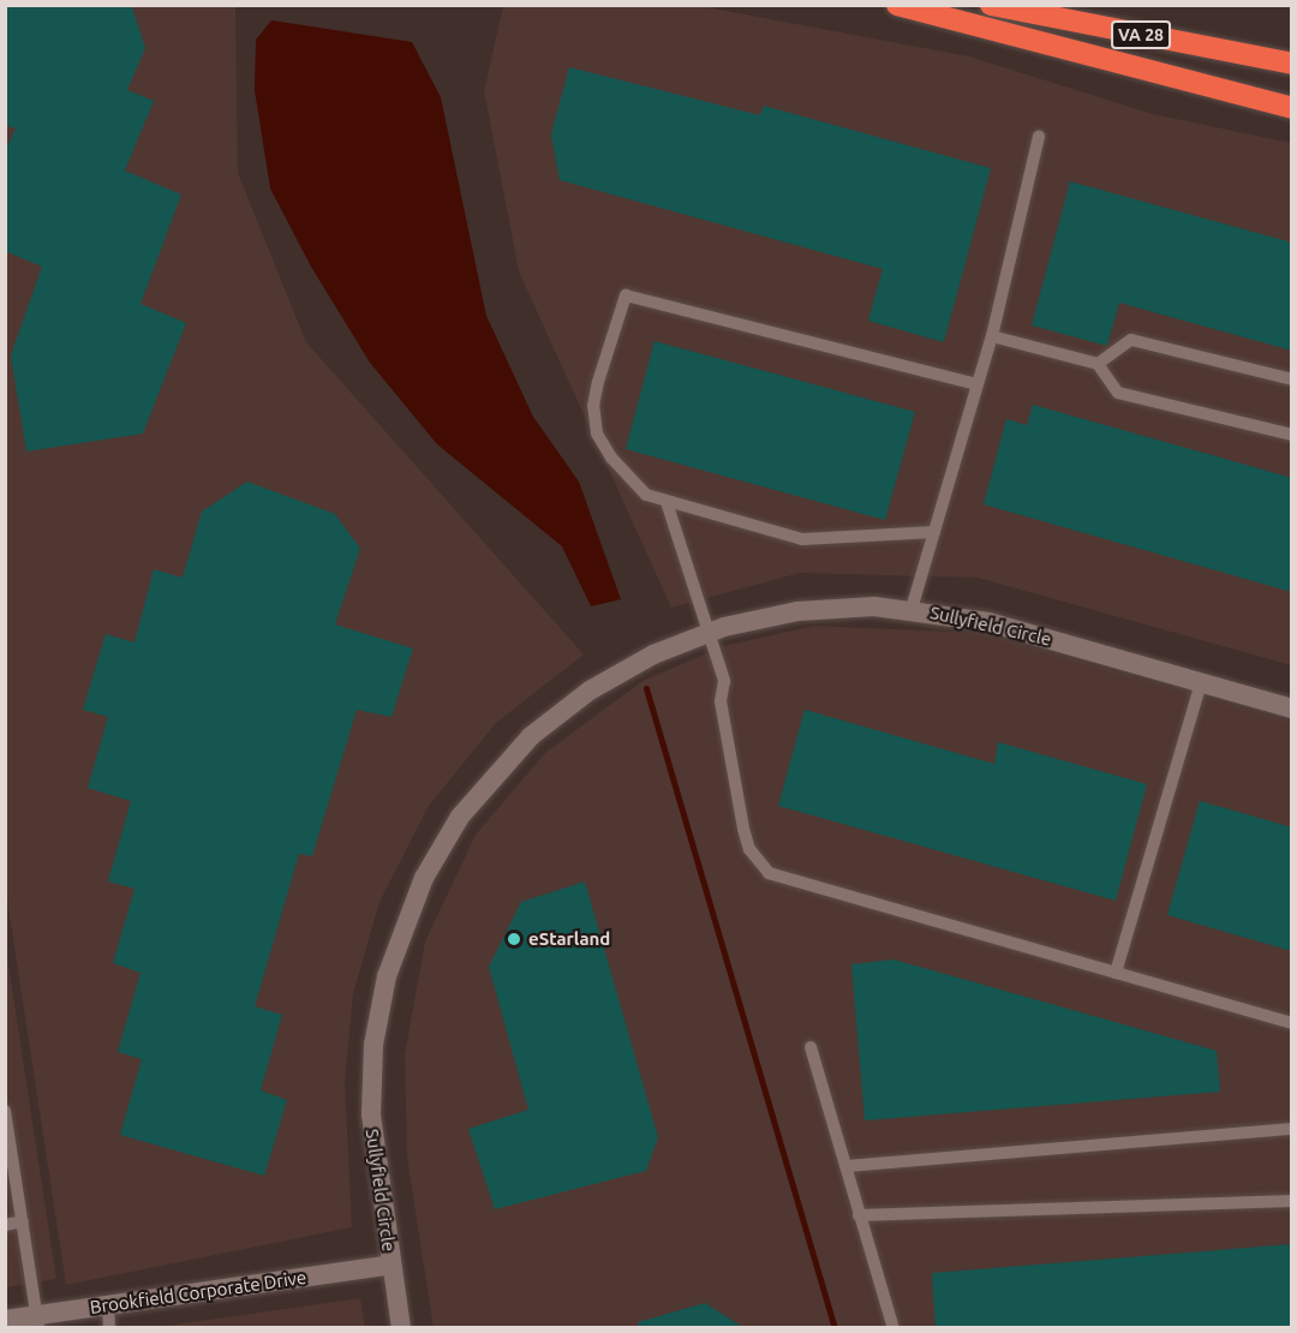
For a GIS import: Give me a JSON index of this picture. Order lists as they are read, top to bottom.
{
  "streets": {
    "highway": ["VA 28"],
    "street": ["Sullyfield Circle", "Brookfield Corporate Drive"]
  },
  "crossings": [
    ["Sullyfield Circle", "Brookfield Corporate Drive"]
  ],
  "places": ["eStarland"]
}
